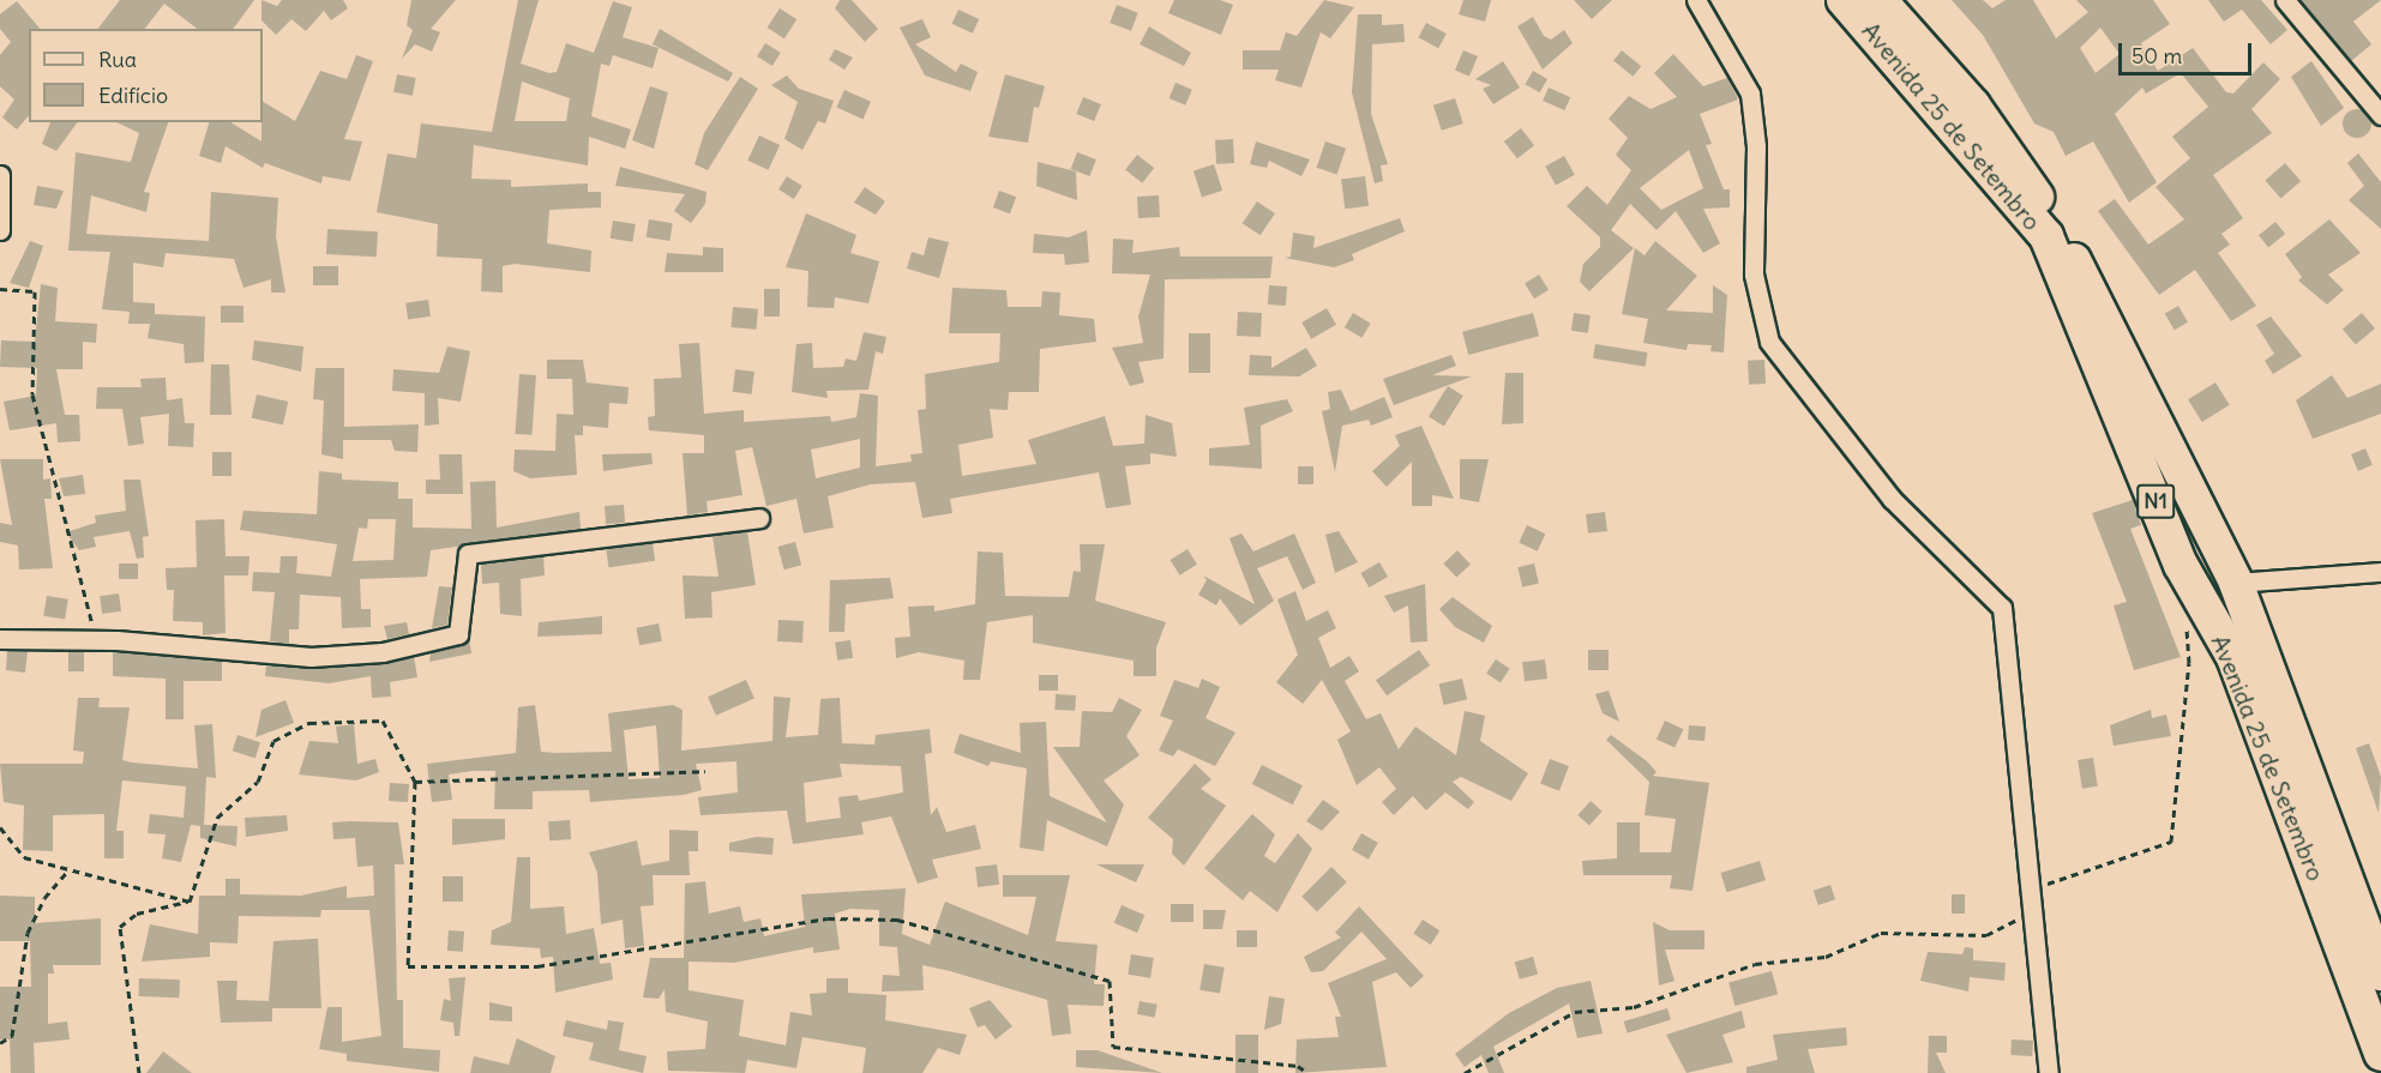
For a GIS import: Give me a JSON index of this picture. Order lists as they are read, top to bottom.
{
  "streets": {
    "highway": ["Avenida 25 de Setembro", "N1"]
  },
  "legend": ["Rua", "Edifício"],
  "scale_bar": "50 m"
}
